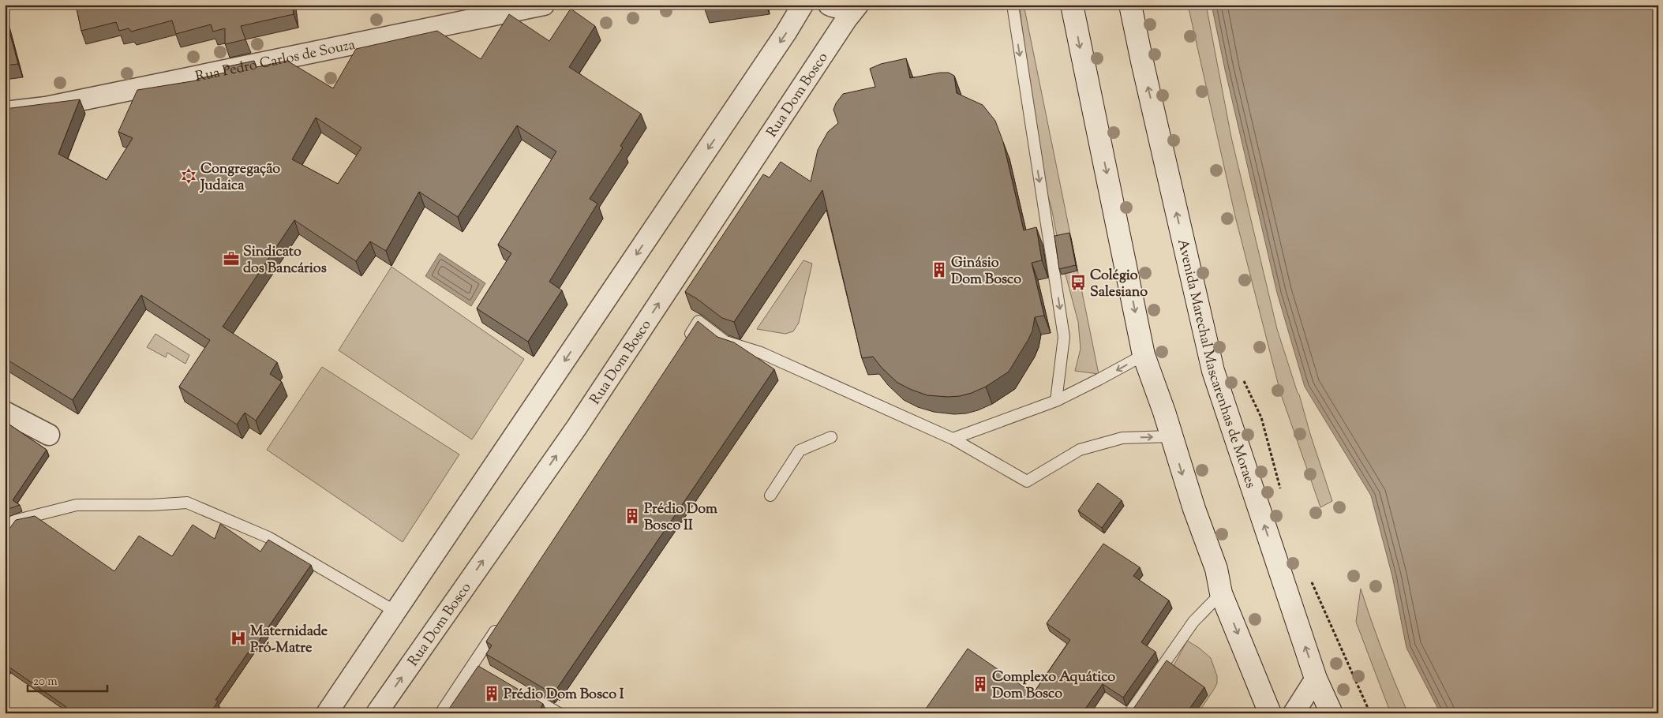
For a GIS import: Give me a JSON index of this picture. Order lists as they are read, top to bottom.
{
  "streets": {
    "main road": ["Avenida Marechal Mascarenhas de Moraes"],
    "street": ["Rua Pedro Carlos de Souza", "Rua Dom Bosco"]
  },
  "places": {
    "synagogue": ["Congregação Judaica"],
    "office": ["Sindicato dos Bancários"],
    "building": [
      "Ginásio Dom Bosco",
      "Prédio Dom Bosco II",
      "Complexo Aquático Dom Bosco",
      "Prédio Dom Bosco I"
    ],
    "bus stop": ["Colégio Salesiano"],
    "hospital": ["Maternidade Pró-Matre"]
  },
  "scale_bar": "20 m"
}
